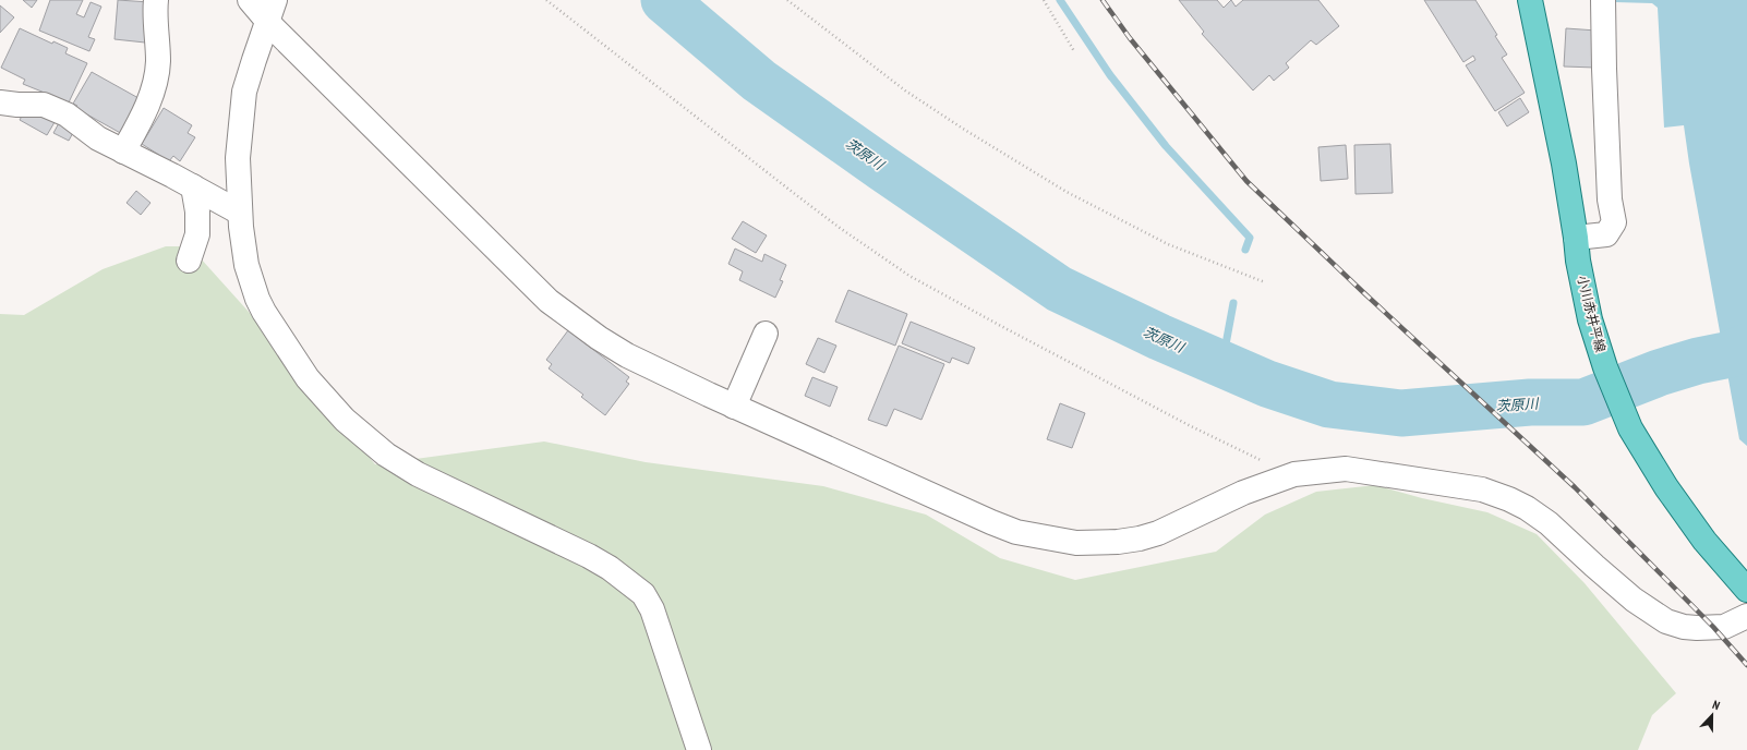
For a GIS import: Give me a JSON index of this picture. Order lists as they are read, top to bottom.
{
  "streets": {
    "main road": ["小川赤井平線"]
  },
  "water": ["茨原川"],
  "north": "top"
}
